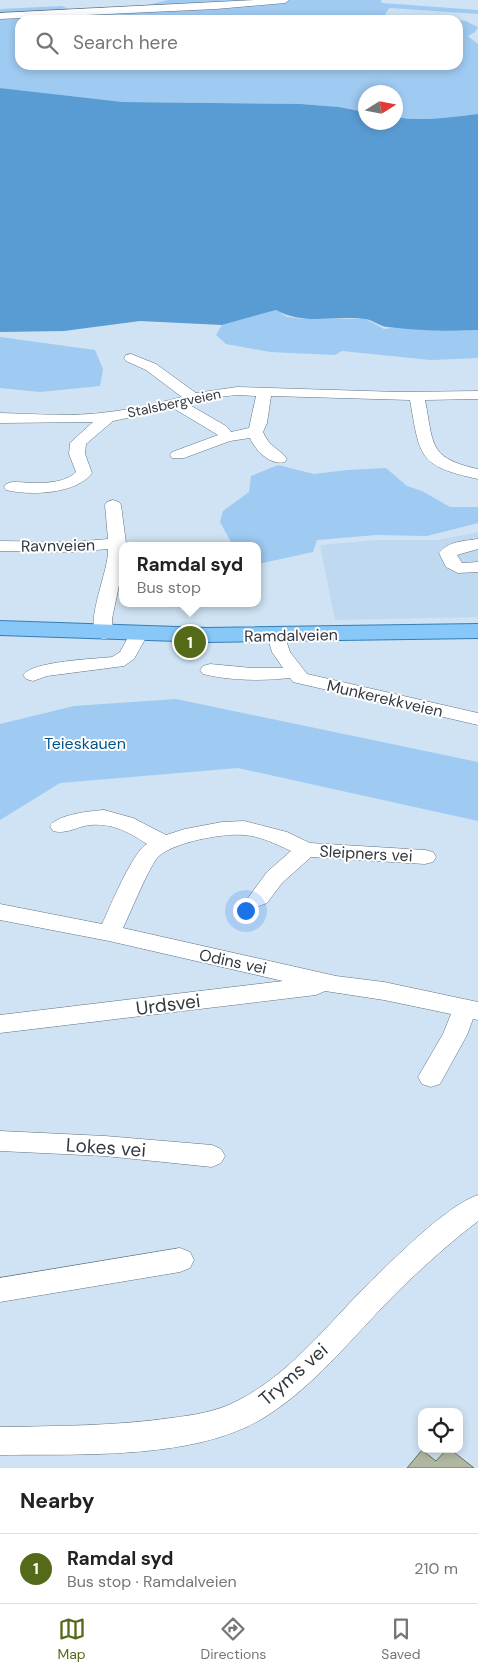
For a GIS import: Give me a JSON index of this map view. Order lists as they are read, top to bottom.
{
  "streets": {
    "main road": ["Ramdalveien"],
    "street": [
      "Stalsbergveien",
      "Ravnveien",
      "Munkerekkveien",
      "Sleipners vei",
      "Odins vei",
      "Urdsvei",
      "Lokes vei",
      "Tryms vei"
    ]
  },
  "crossings": [
    ["Sleipners vei", "Odins vei"],
    ["Odins vei", "Urdsvei"]
  ],
  "parks": ["Teieskauen"],
  "north": "right",
  "page": {
    "search": "Search here",
    "popup": ["Ramdal syd", "Bus stop"],
    "pins": "1",
    "heading": "Nearby",
    "list": [
      {
        "mark": "1",
        "name": "Ramdal syd",
        "note": "Bus stop · Ramdalveien",
        "value": "210 m"
      }
    ],
    "nav": ["Map", "Directions", "Saved"]
  }
}
